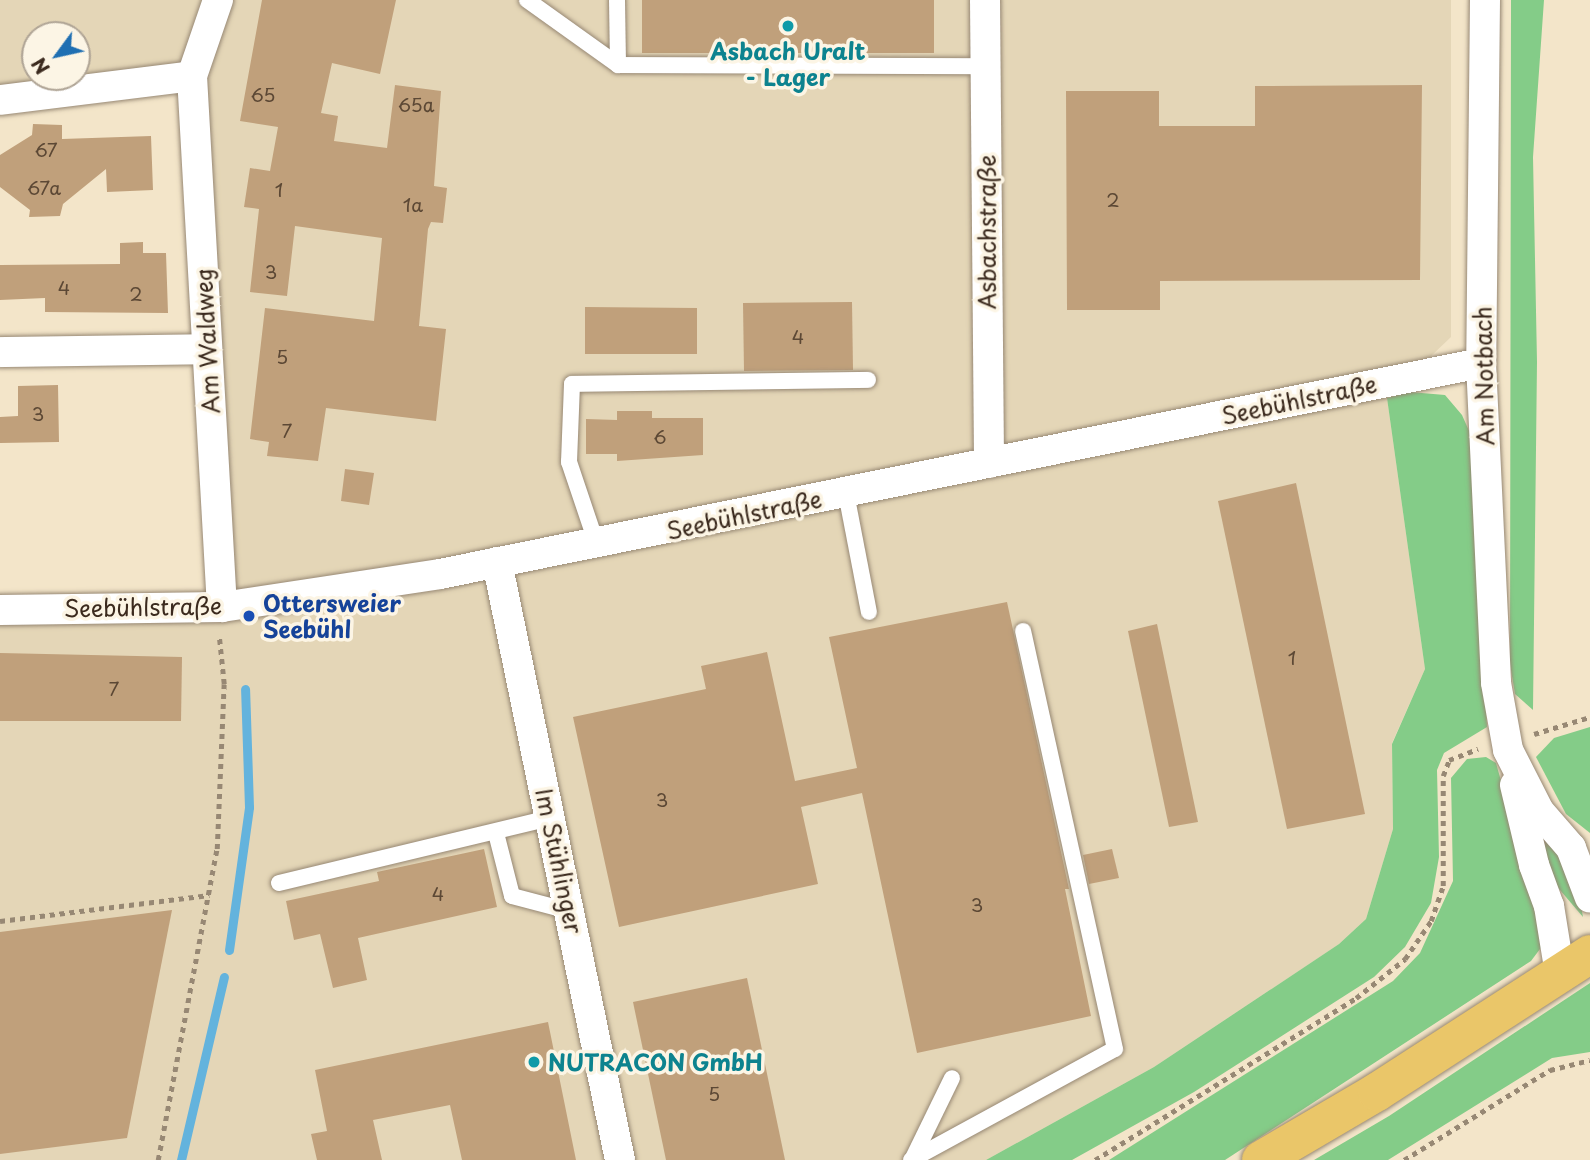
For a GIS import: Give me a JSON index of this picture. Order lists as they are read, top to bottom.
{
  "streets": {
    "street": [
      "Asbachstraße",
      "Am Waldweg",
      "Am Notbach",
      "Seebühlstraße",
      "Im Stühlinger"
    ]
  },
  "crossings": [
    ["Asbachstraße", "Seebühlstraße"],
    ["Am Waldweg", "Seebühlstraße"],
    ["Am Notbach", "Seebühlstraße"],
    ["Seebühlstraße", "Im Stühlinger"]
  ],
  "places": ["Asbach Uralt - Lager", "Ottersweier Seebühl", "NUTRACON GmbH"],
  "house_numbers": [
    "65",
    "65a",
    "67",
    "67a",
    "1",
    "2",
    "1a",
    "3",
    "4",
    "2",
    "4",
    "5",
    "3",
    "7",
    "6",
    "1",
    "7",
    "3",
    "4",
    "3",
    "5"
  ],
  "north": "bottom left"
}
